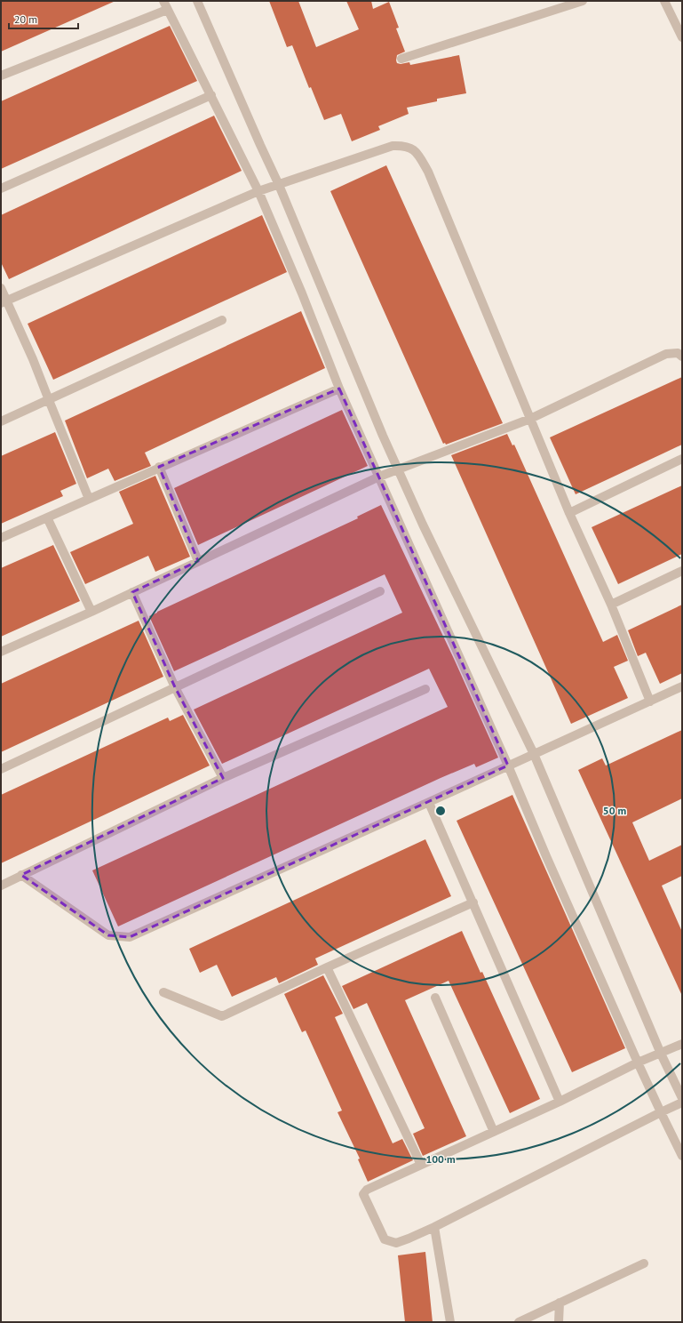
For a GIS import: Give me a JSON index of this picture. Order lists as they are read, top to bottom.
{
  "scale_bar": "20 m",
  "rings": ["50 m", "100 m"]
}
